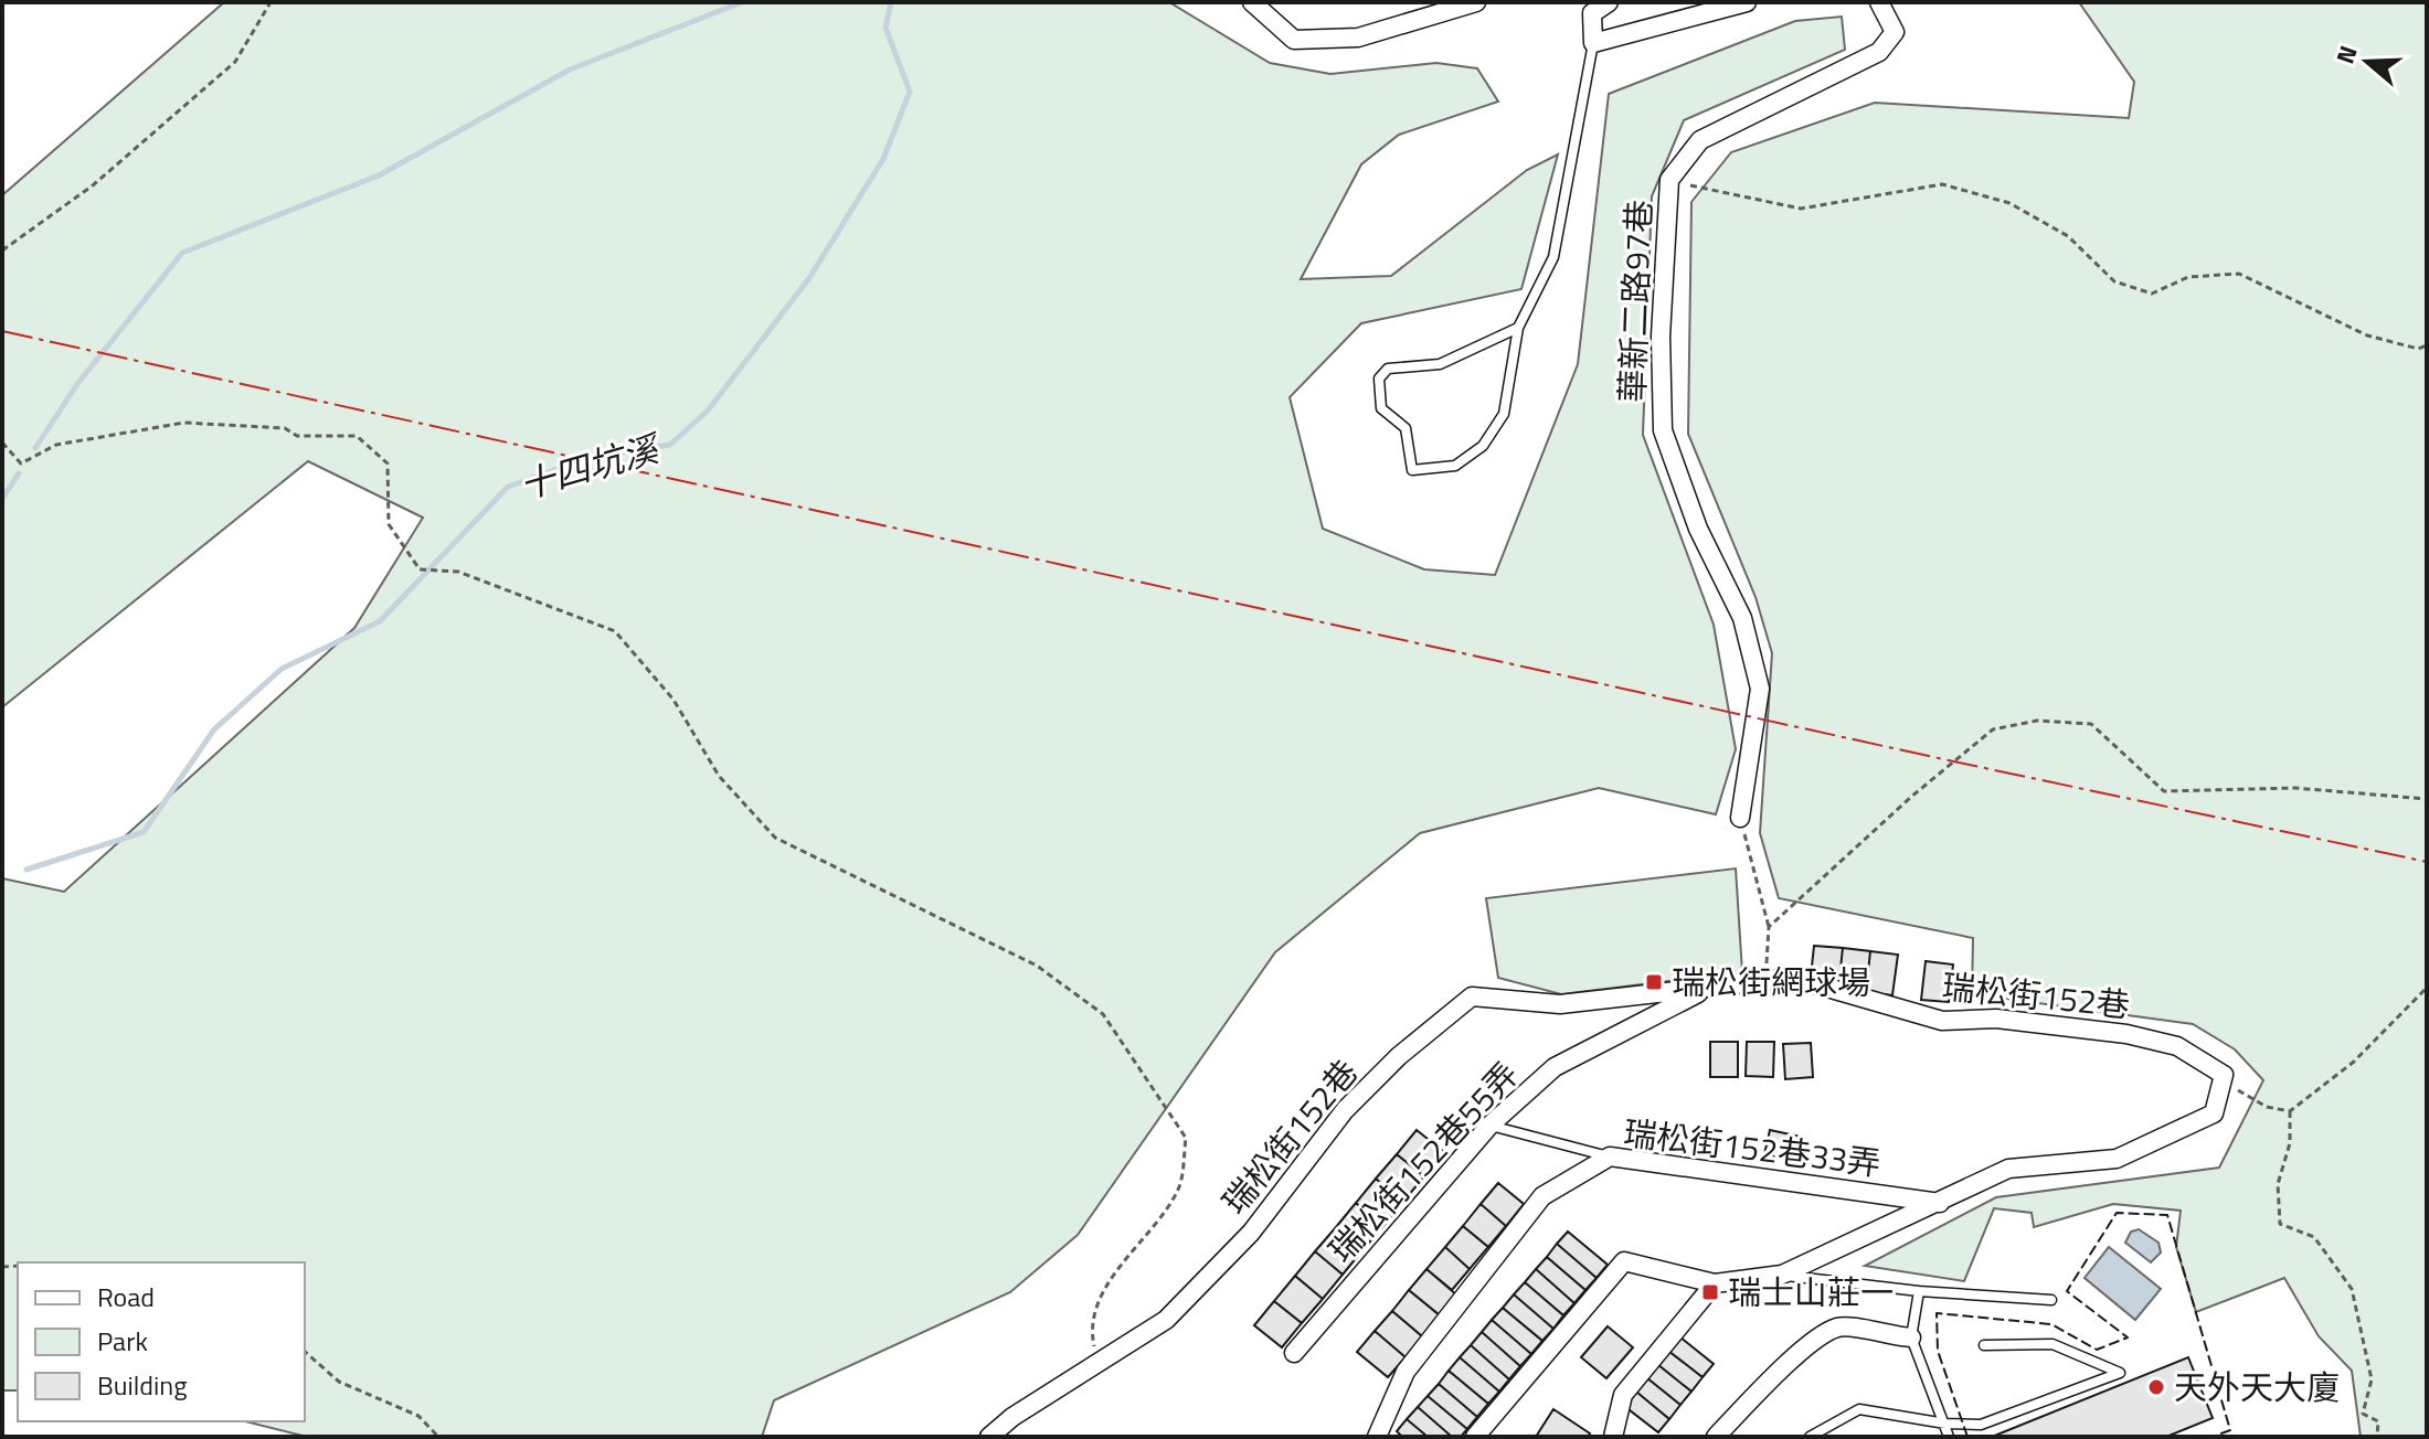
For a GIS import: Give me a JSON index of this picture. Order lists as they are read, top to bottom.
{
  "streets": {
    "street": [
      "華新二路97巷",
      "瑞松街152巷",
      "瑞松街152巷33弄",
      "瑞松街152巷55弄"
    ]
  },
  "crossings": [
    ["瑞松街152巷", "瑞松街152巷55弄"]
  ],
  "water": ["十四坑溪"],
  "places": {
    "transit": ["瑞松街網球場", "瑞士山莊一"],
    "other": ["天外天大廈"]
  },
  "legend": ["Road", "Park", "Building"],
  "north": "left"
}
